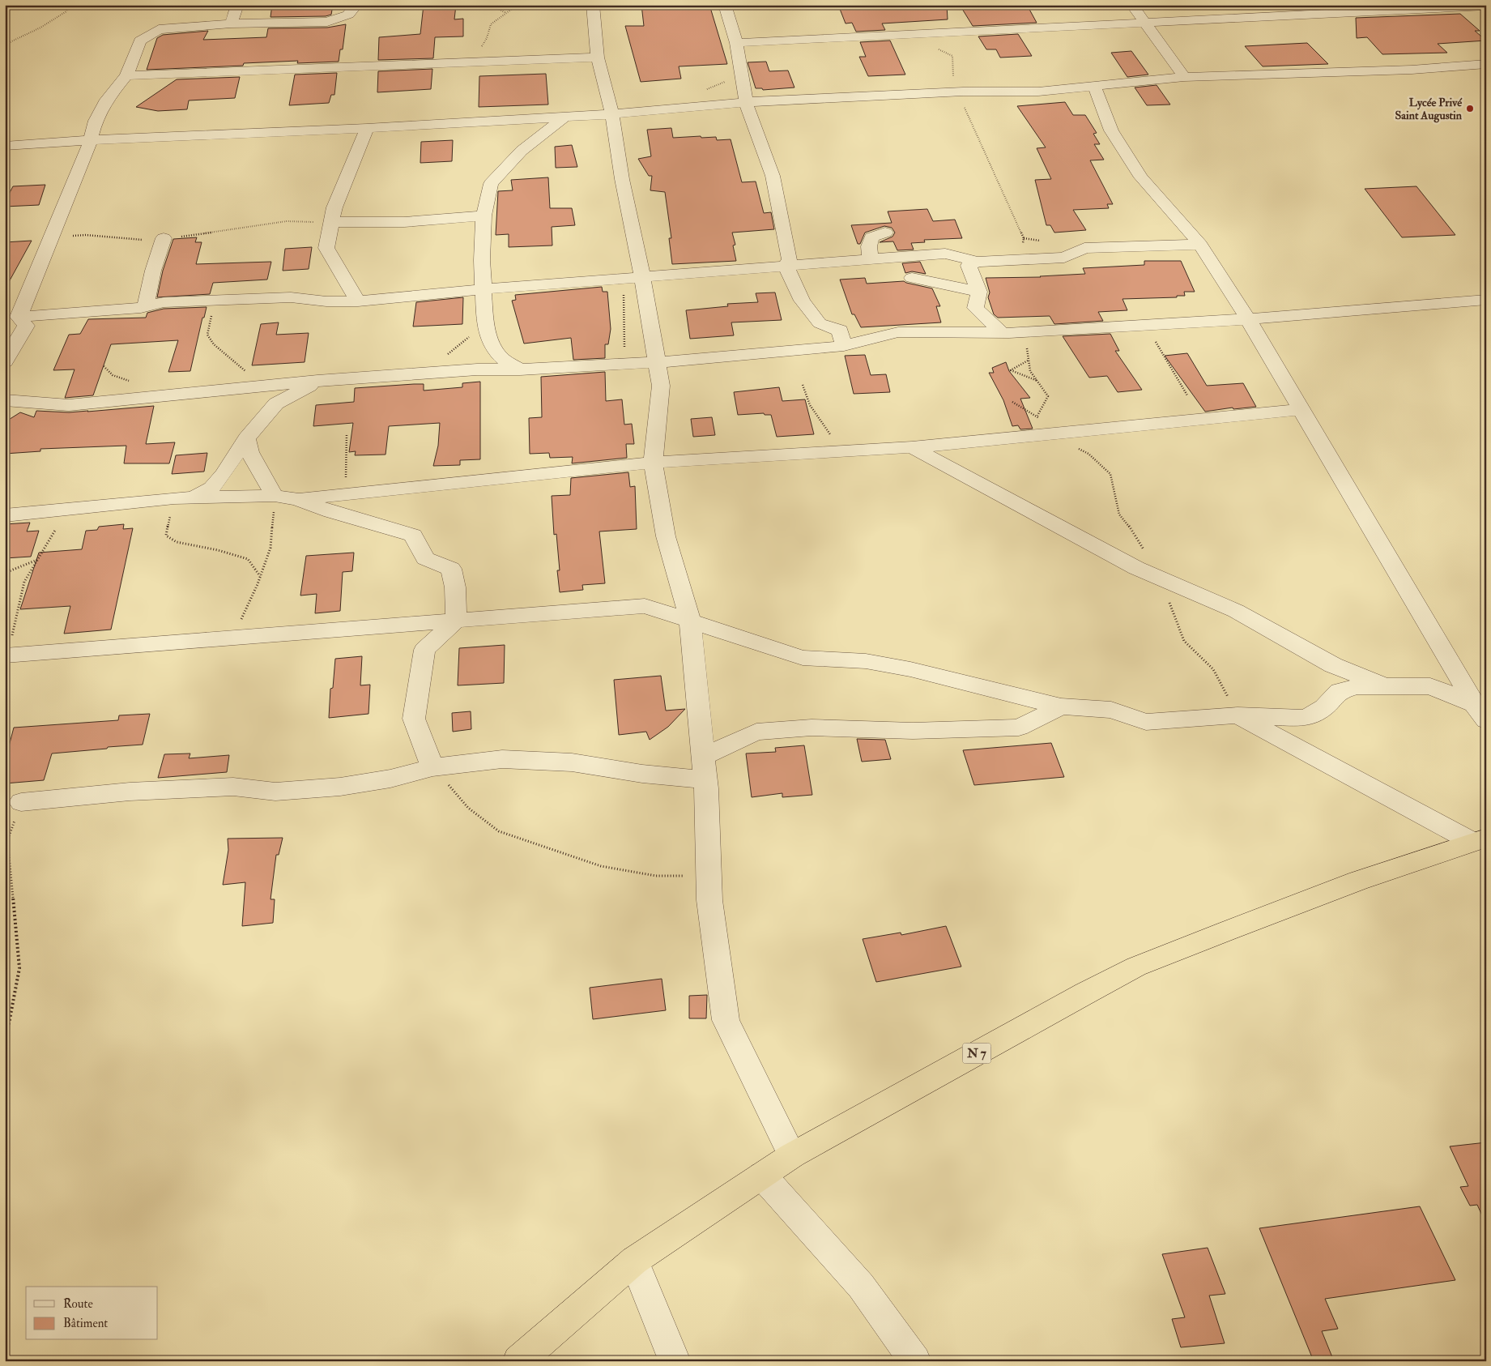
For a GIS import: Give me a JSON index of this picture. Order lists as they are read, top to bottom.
{
  "streets": {
    "highway": ["N 7"]
  },
  "places": ["Lycée Privé Saint Augustin"],
  "legend": ["Route", "Bâtiment"]
}
